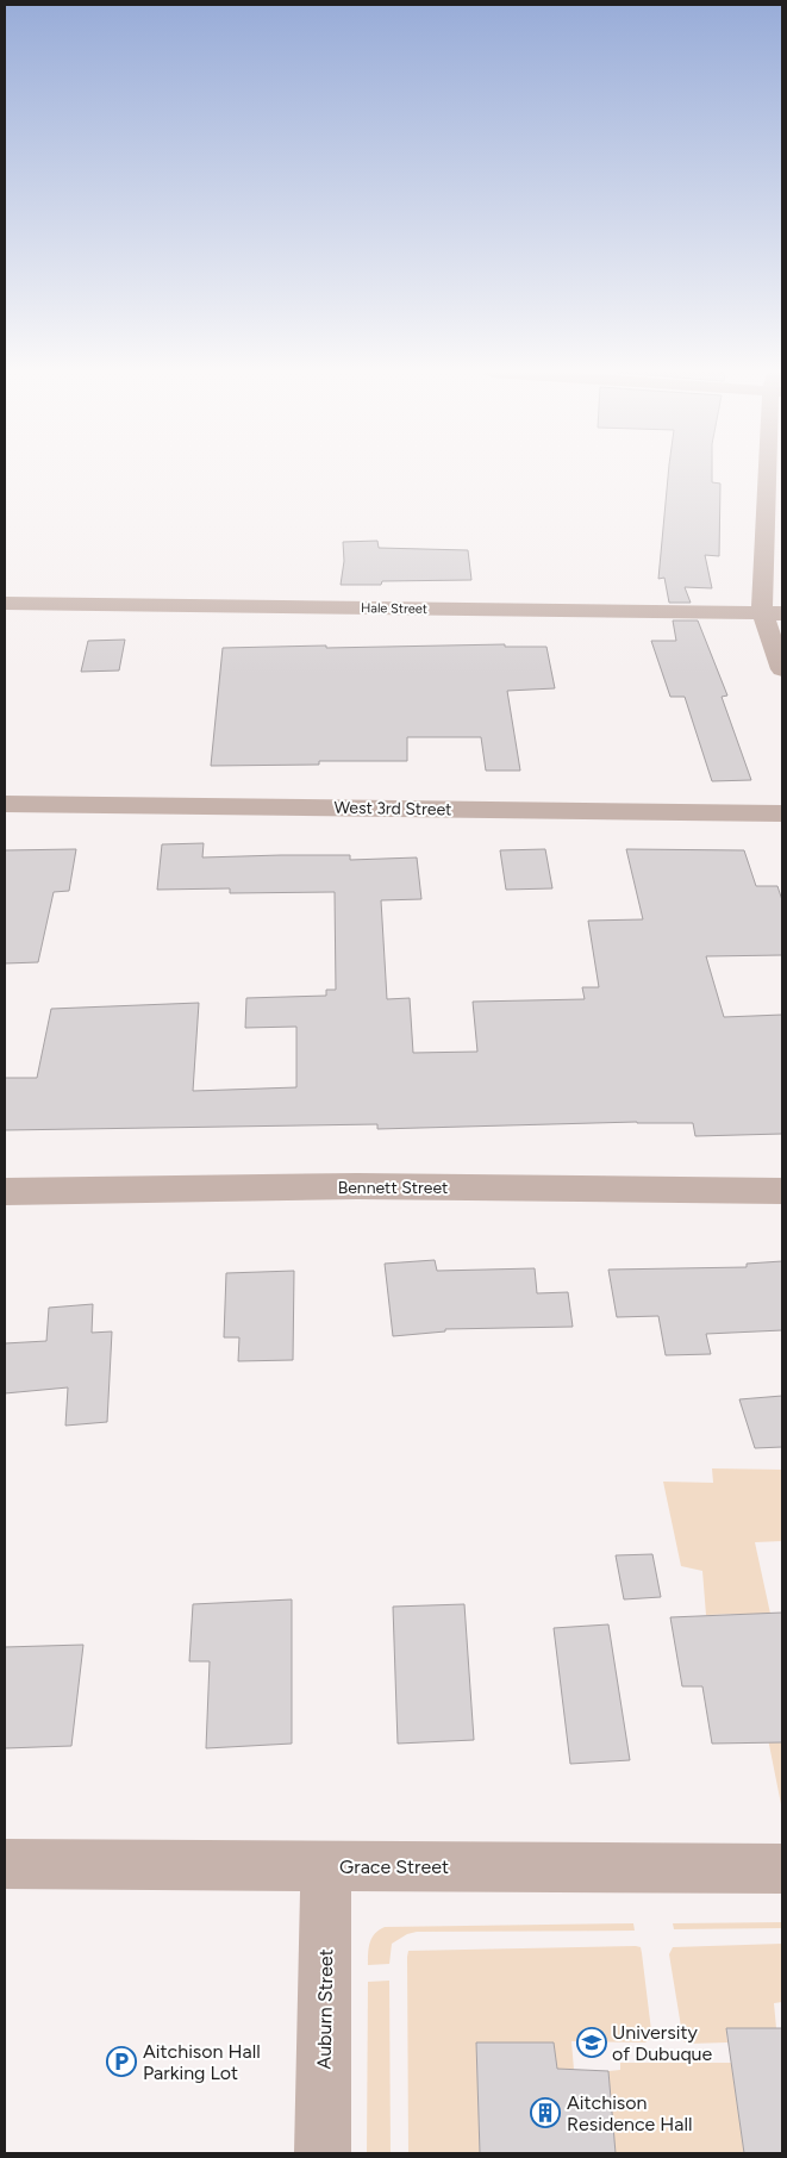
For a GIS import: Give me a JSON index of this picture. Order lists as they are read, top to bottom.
{
  "streets": {
    "street": [
      "Hale Street",
      "West 3rd Street",
      "Bennett Street",
      "Grace Street",
      "Auburn Street"
    ]
  },
  "crossings": [
    ["Grace Street", "Auburn Street"]
  ],
  "places": {
    "school or university": ["University of Dubuque"],
    "parking": ["Aitchison Hall Parking Lot"],
    "building": ["Aitchison Residence Hall"]
  }
}
